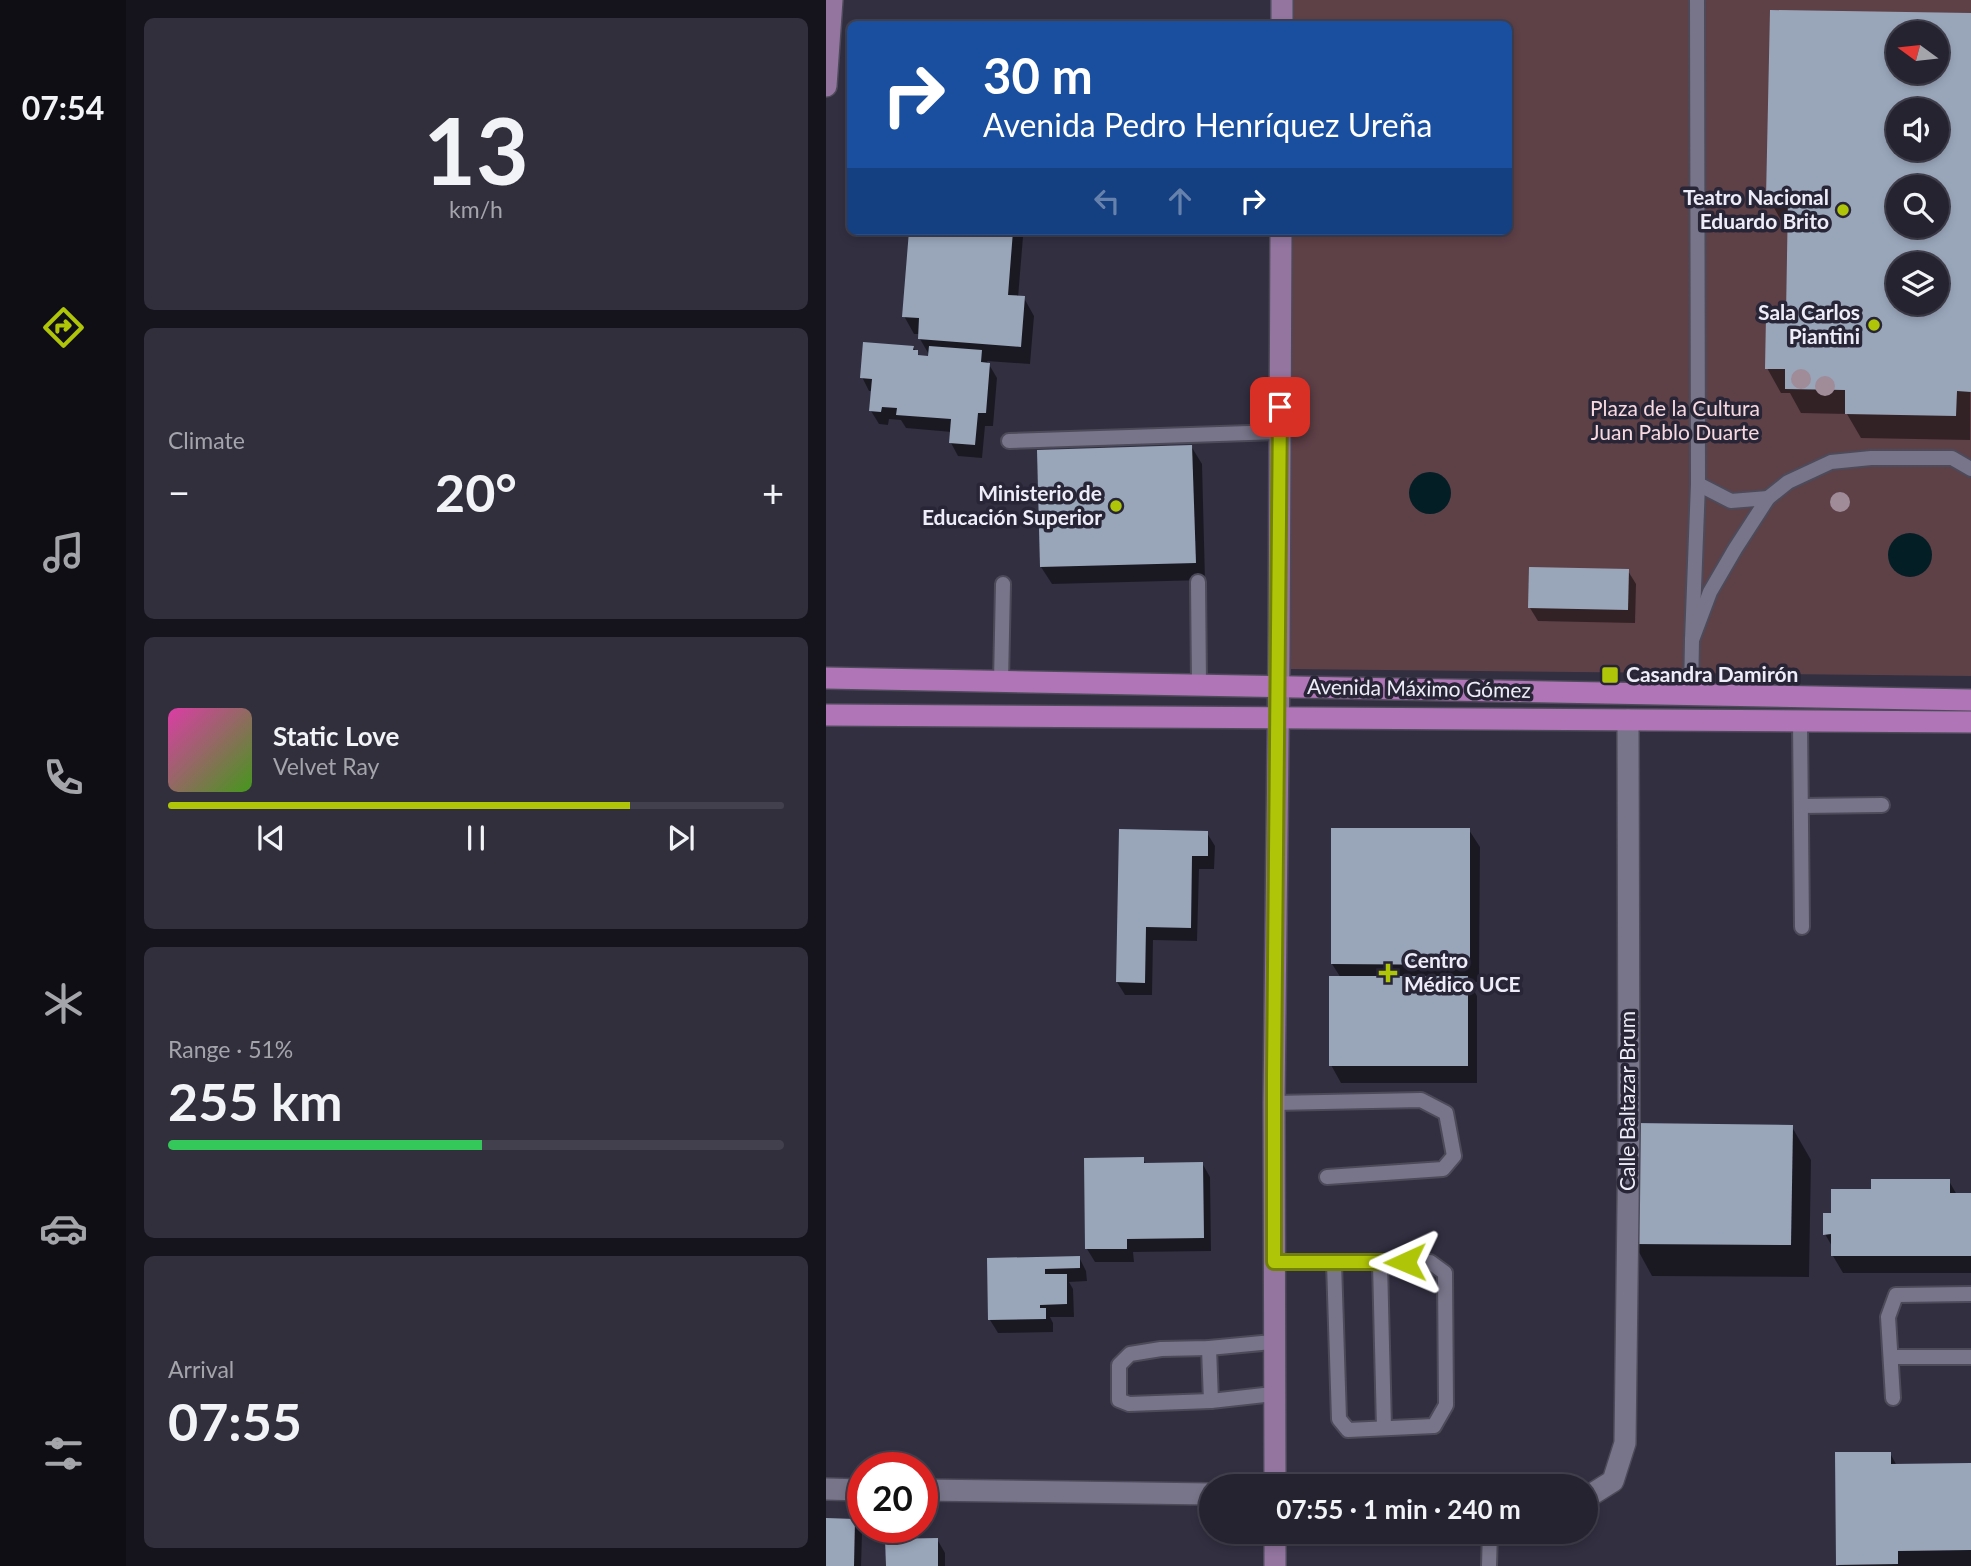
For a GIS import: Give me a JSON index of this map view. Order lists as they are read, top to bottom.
{
  "streets": {
    "main road": ["Avenida Máximo Gómez"],
    "street": ["Calle Baltazar Brum"]
  },
  "crossings": [
    ["Avenida Máximo Gómez", "Calle Baltazar Brum"]
  ],
  "parks": ["Plaza de la Cultura Juan Pablo Duarte"],
  "places": {
    "other": ["Teatro Nacional Eduardo Brito", "Sala Carlos Piantini", "Ministerio de Educación Superior"],
    "transit": ["Casandra Damirón"],
    "health": ["Centro Médico UCE"]
  },
  "north": "left",
  "page": {
    "tabs": "07:54",
    "tile": [
      ["13", "km/h"],
      "Climate",
      ["Range · 51%", "255 km"],
      ["Arrival", "07:55"]
    ],
    "turn": ["30 m", "Avenida Pedro Henríquez Ureña"],
    "heat": ["−", "20°", "+"],
    "song": ["Static Love", "Velvet Ray"],
    "limit": "20",
    "trip": "07:55 · 1 min · 240 m"
  }
}
